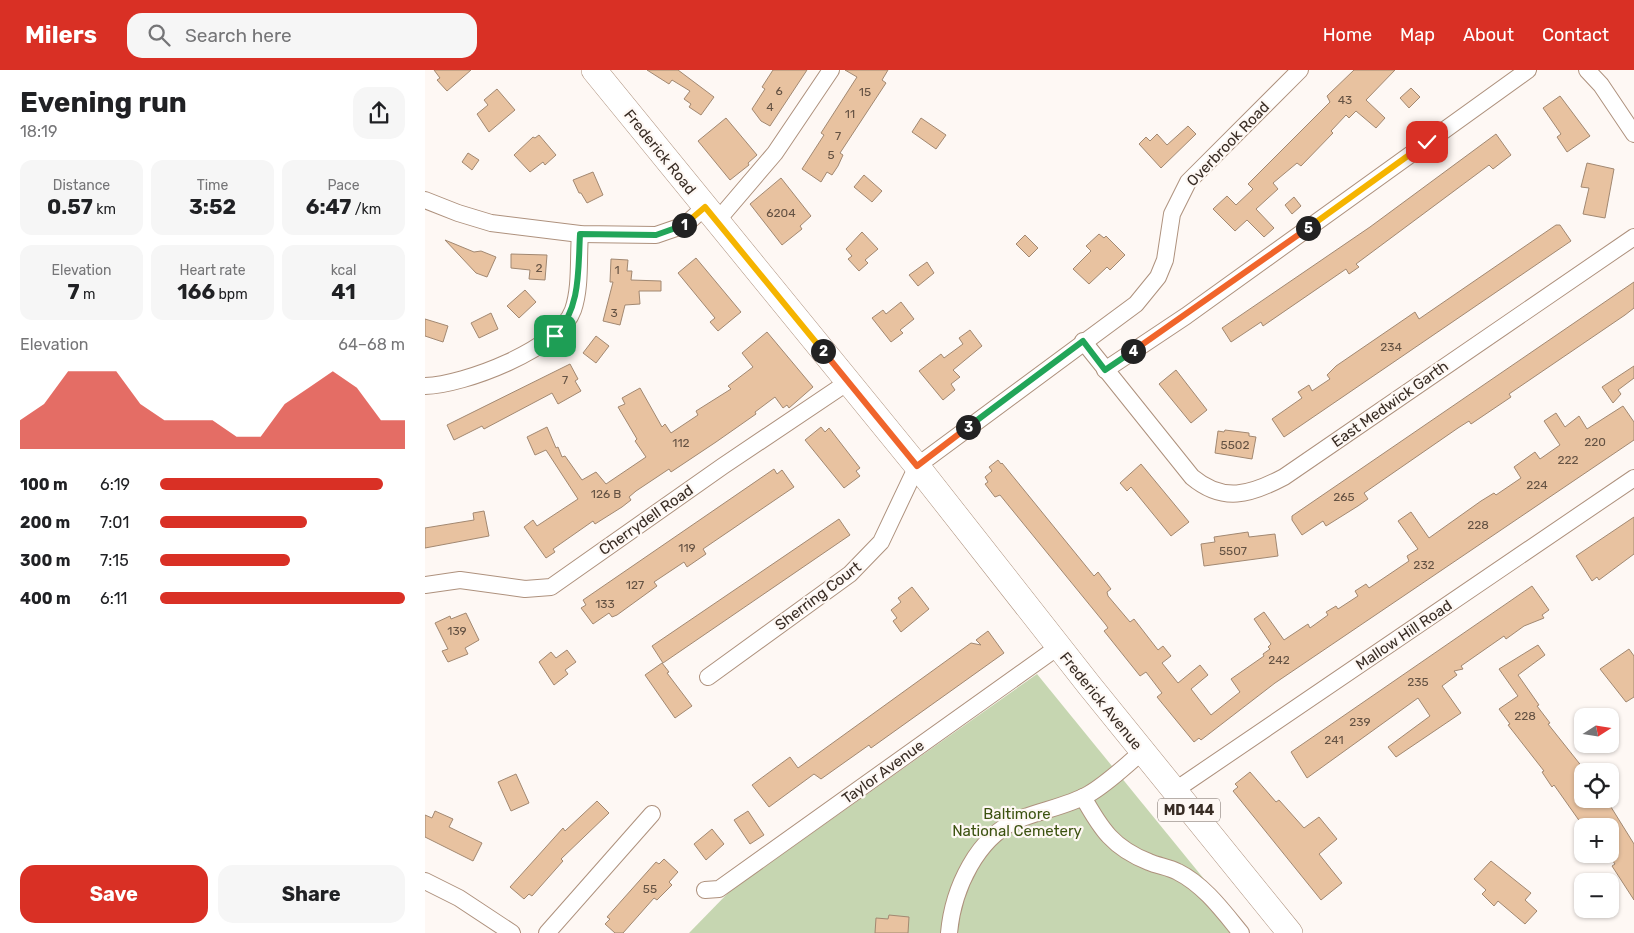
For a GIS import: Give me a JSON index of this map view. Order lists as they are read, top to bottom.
{
  "streets": {
    "main road": ["Frederick Road", "Frederick Avenue", "MD 144"],
    "street": [
      "Overbrook Road",
      "East Medwick Garth",
      "Cherrydell Road",
      "Sherring Court",
      "Mallow Hill Road",
      "Taylor Avenue"
    ]
  },
  "crossings": [
    ["Overbrook Road", "Frederick Road"],
    ["Overbrook Road", "Sherring Court"],
    ["Overbrook Road", "Frederick Avenue"],
    ["Frederick Road", "Cherrydell Road"],
    ["Frederick Road", "Sherring Court"],
    ["Frederick Road", "Frederick Avenue"],
    ["Sherring Court", "Frederick Avenue"],
    ["Mallow Hill Road", "Frederick Avenue"],
    ["Frederick Avenue", "Taylor Avenue"]
  ],
  "parks": ["Baltimore National Cemetery"],
  "house_numbers": [
    "6",
    "15",
    "43",
    "4",
    "11",
    "7",
    "5",
    "6204",
    "2",
    "1",
    "3",
    "234",
    "7",
    "220",
    "112",
    "5502",
    "222",
    "224",
    "126 B",
    "265",
    "228",
    "119",
    "5507",
    "232",
    "127",
    "133",
    "139",
    "242",
    "235",
    "228",
    "239",
    "241",
    "55"
  ],
  "north": "right",
  "page": {
    "header": "Milers",
    "search": "Search here",
    "nav": [
      "Home",
      "Map",
      "About",
      "Contact"
    ],
    "heading": ["Evening run", "18:19"],
    "stats": [
      ["Distance", "0.57 km"],
      ["Time", "3:52"],
      ["Pace", "6:47 /km"],
      ["Elevation", "7 m"],
      ["Heart rate", "166 bpm"],
      ["kcal", "41"]
    ],
    "pins": [
      "1",
      "5",
      "2",
      "4",
      "3"
    ],
    "chart": ["Elevation", "64–68 m"],
    "list": [
      {
        "name": "100 m",
        "note": "6:19"
      },
      {
        "name": "200 m",
        "note": "7:01"
      },
      {
        "name": "300 m",
        "note": "7:15"
      },
      {
        "name": "400 m",
        "note": "6:11"
      }
    ],
    "map_buttons": ["+", "−"],
    "buttons": ["Save", "Share"]
  }
}
